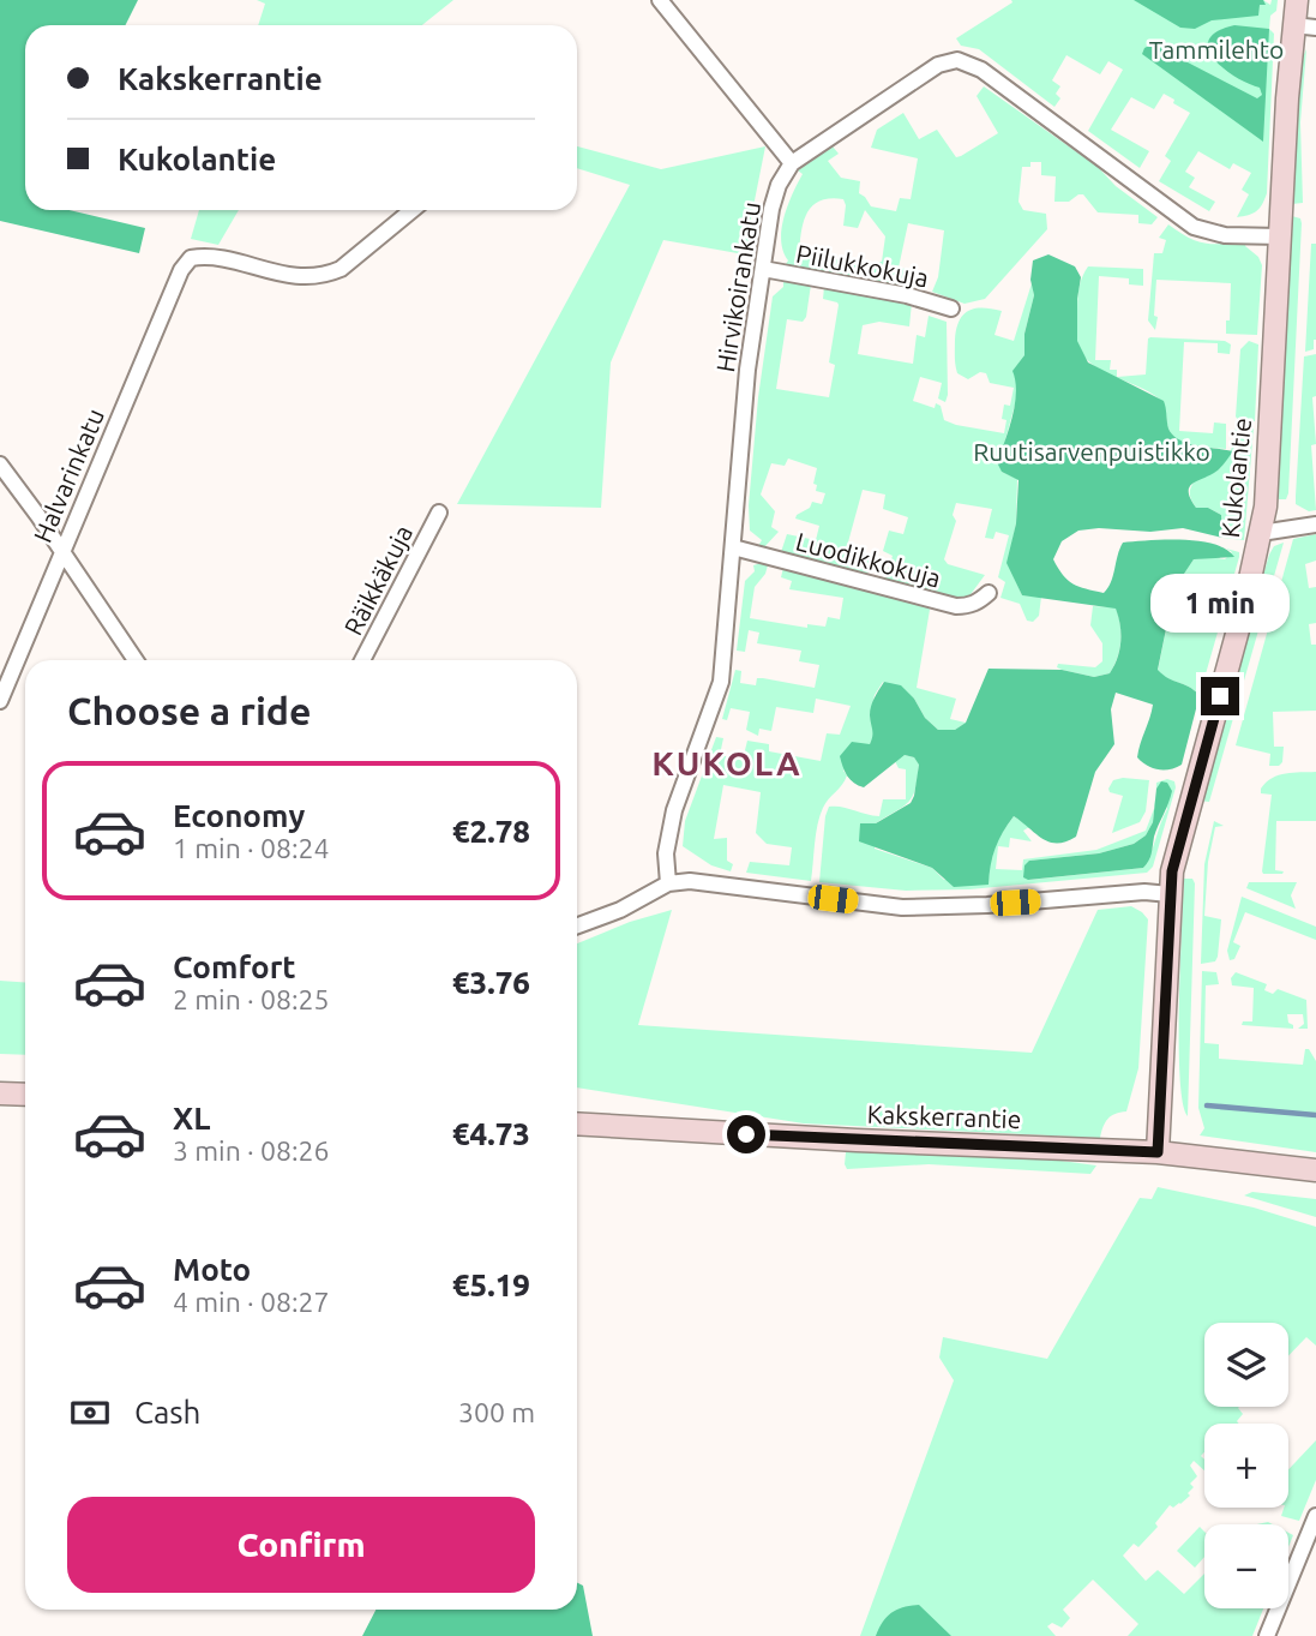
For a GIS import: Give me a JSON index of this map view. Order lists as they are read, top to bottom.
{
  "streets": {
    "street": [
      "Piilukkokuja",
      "Hirvikoirankatu",
      "Halvarinkatu",
      "Kukolantie",
      "Luodikkokuja",
      "Räikkäkuja",
      "Kakskerrantie"
    ]
  },
  "crossings": [
    ["Piilukkokuja", "Hirvikoirankatu"],
    ["Hirvikoirankatu", "Luodikkokuja"],
    ["Kukolantie", "Kakskerrantie"]
  ],
  "districts": ["KUKOLA"],
  "parks": ["Tammilehto", "Ruutisarvenpuistikko"],
  "page": {
    "banner": ["Kakskerrantie", "Kukolantie"],
    "bubble": "1 min",
    "heading": "Choose a ride",
    "list": [
      {
        "name": "Economy",
        "note": "1 min · 08:24",
        "value": "€2.78"
      },
      {
        "name": "Comfort",
        "note": "2 min · 08:25",
        "value": "€3.76"
      },
      {
        "name": "XL",
        "note": "3 min · 08:26",
        "value": "€4.73"
      },
      {
        "name": "Moto",
        "note": "4 min · 08:27",
        "value": "€5.19"
      }
    ],
    "map_buttons": ["+", "−"],
    "pay": ["Cash", "300 m"],
    "buttons": "Confirm"
  }
}
